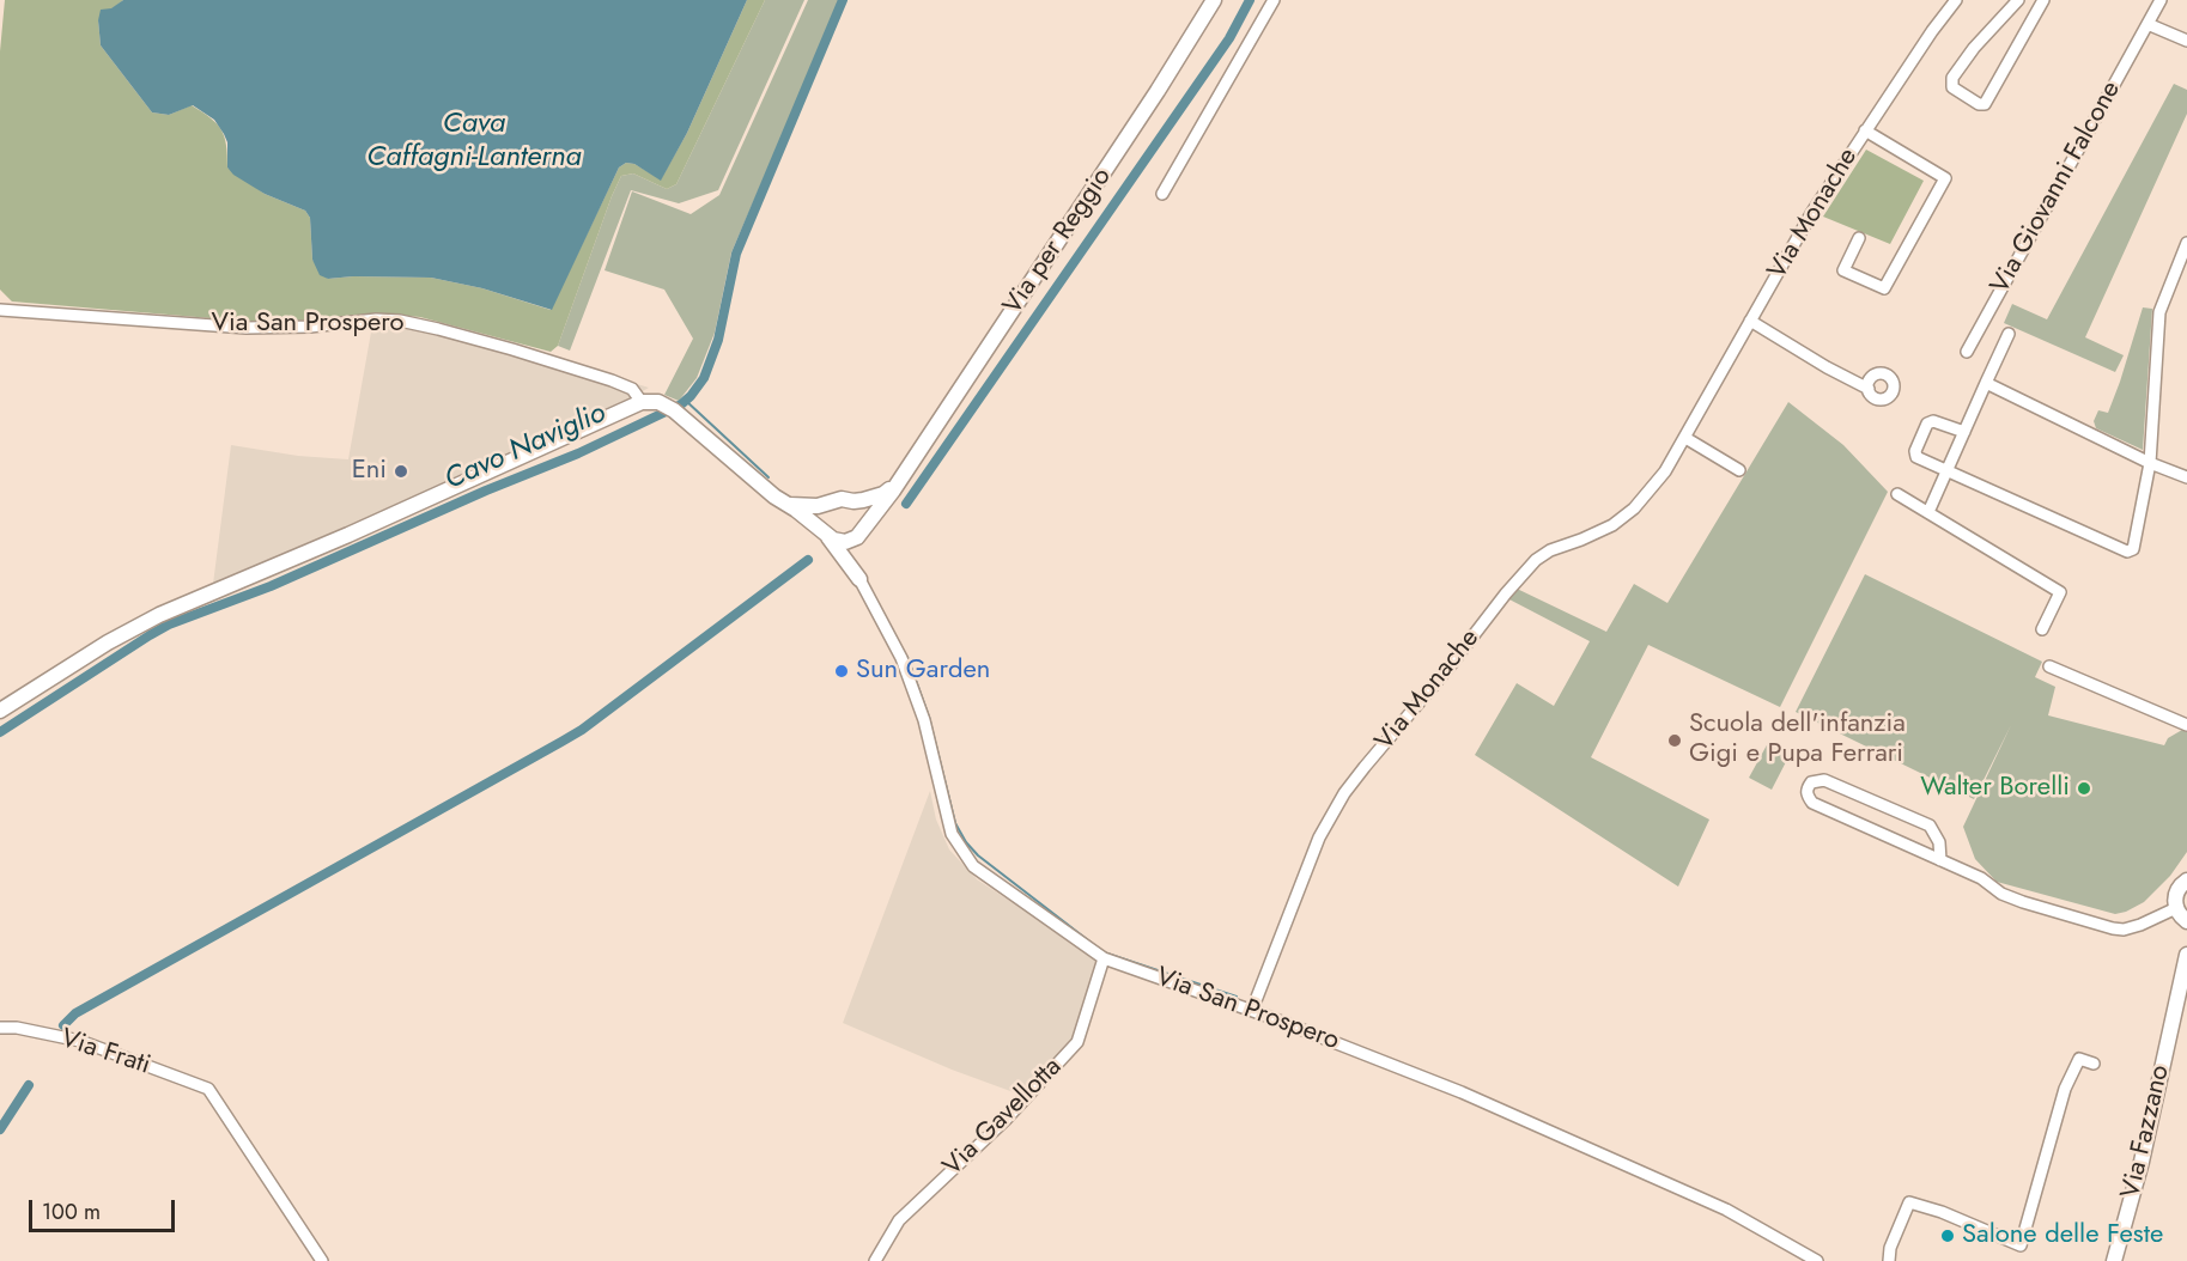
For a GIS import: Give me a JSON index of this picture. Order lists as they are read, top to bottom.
{
  "streets": {
    "main road": ["Via per Reggio", "Via San Prospero", "Via Fazzano"],
    "street": [
      "Via Giovanni Falcone",
      "Via Monache",
      "Via Frati",
      "Via Gavellotta"
    ]
  },
  "crossings": [
    ["Via Monache", "Via San Prospero"],
    ["Via per Reggio", "Via San Prospero"],
    ["Via San Prospero", "Via Gavellotta"]
  ],
  "water": ["Cava Caffagni-Lanterna", "Cavo Naviglio"],
  "places": [
    "Eni",
    "Sun Garden",
    "Scuola dell'infanzia Gigi e Pupa Ferrari",
    "Walter Borelli",
    "Salone delle Feste"
  ],
  "scale_bar": "100 m"
}
